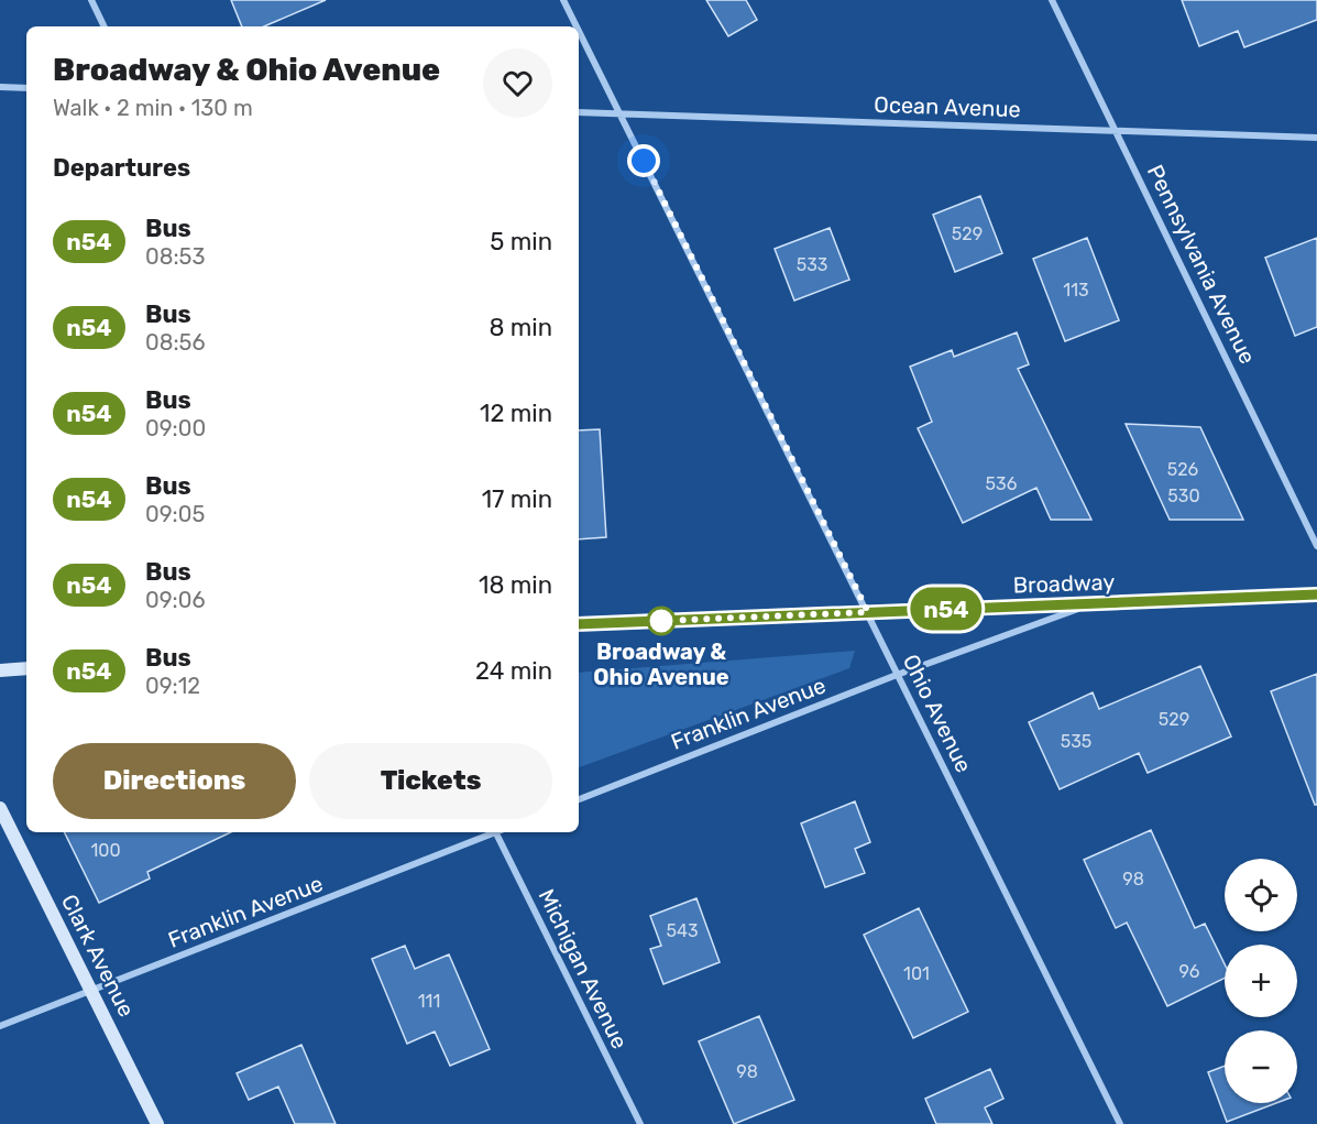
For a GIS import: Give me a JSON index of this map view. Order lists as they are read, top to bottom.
{
  "streets": {
    "main road": ["Broadway", "Clark Avenue"],
    "street": [
      "Ocean Avenue",
      "Pennsylvania Avenue",
      "Franklin Avenue",
      "Ohio Avenue",
      "Michigan Avenue"
    ]
  },
  "crossings": [
    ["Ocean Avenue", "Pennsylvania Avenue"],
    ["Ocean Avenue", "Ohio Avenue"],
    ["Broadway", "Franklin Avenue"],
    ["Broadway", "Ohio Avenue"],
    ["Franklin Avenue", "Ohio Avenue"],
    ["Franklin Avenue", "Clark Avenue"]
  ],
  "places": ["Broadway & Ohio Avenue"],
  "lines": ["bus line n54"],
  "house_numbers": [
    "529",
    "533",
    "113",
    "526",
    "536",
    "530",
    "529",
    "535",
    "100",
    "98",
    "543",
    "96",
    "101",
    "111",
    "98"
  ],
  "page": {
    "on_map": "n54",
    "heading": [
      ["Broadway & Ohio Avenue", "Walk · 2 min · 130 m"],
      "Departures"
    ],
    "list": [
      {
        "mark": "n54",
        "name": "Bus",
        "note": "08:53",
        "value": "5 min"
      },
      {
        "mark": "n54",
        "name": "Bus",
        "note": "08:56",
        "value": "8 min"
      },
      {
        "mark": "n54",
        "name": "Bus",
        "note": "09:00",
        "value": "12 min"
      },
      {
        "mark": "n54",
        "name": "Bus",
        "note": "09:05",
        "value": "17 min"
      },
      {
        "mark": "n54",
        "name": "Bus",
        "note": "09:06",
        "value": "18 min"
      },
      {
        "mark": "n54",
        "name": "Bus",
        "note": "09:12",
        "value": "24 min"
      }
    ],
    "buttons": ["Directions", "Tickets"],
    "map_buttons": ["+", "−"]
  }
}
